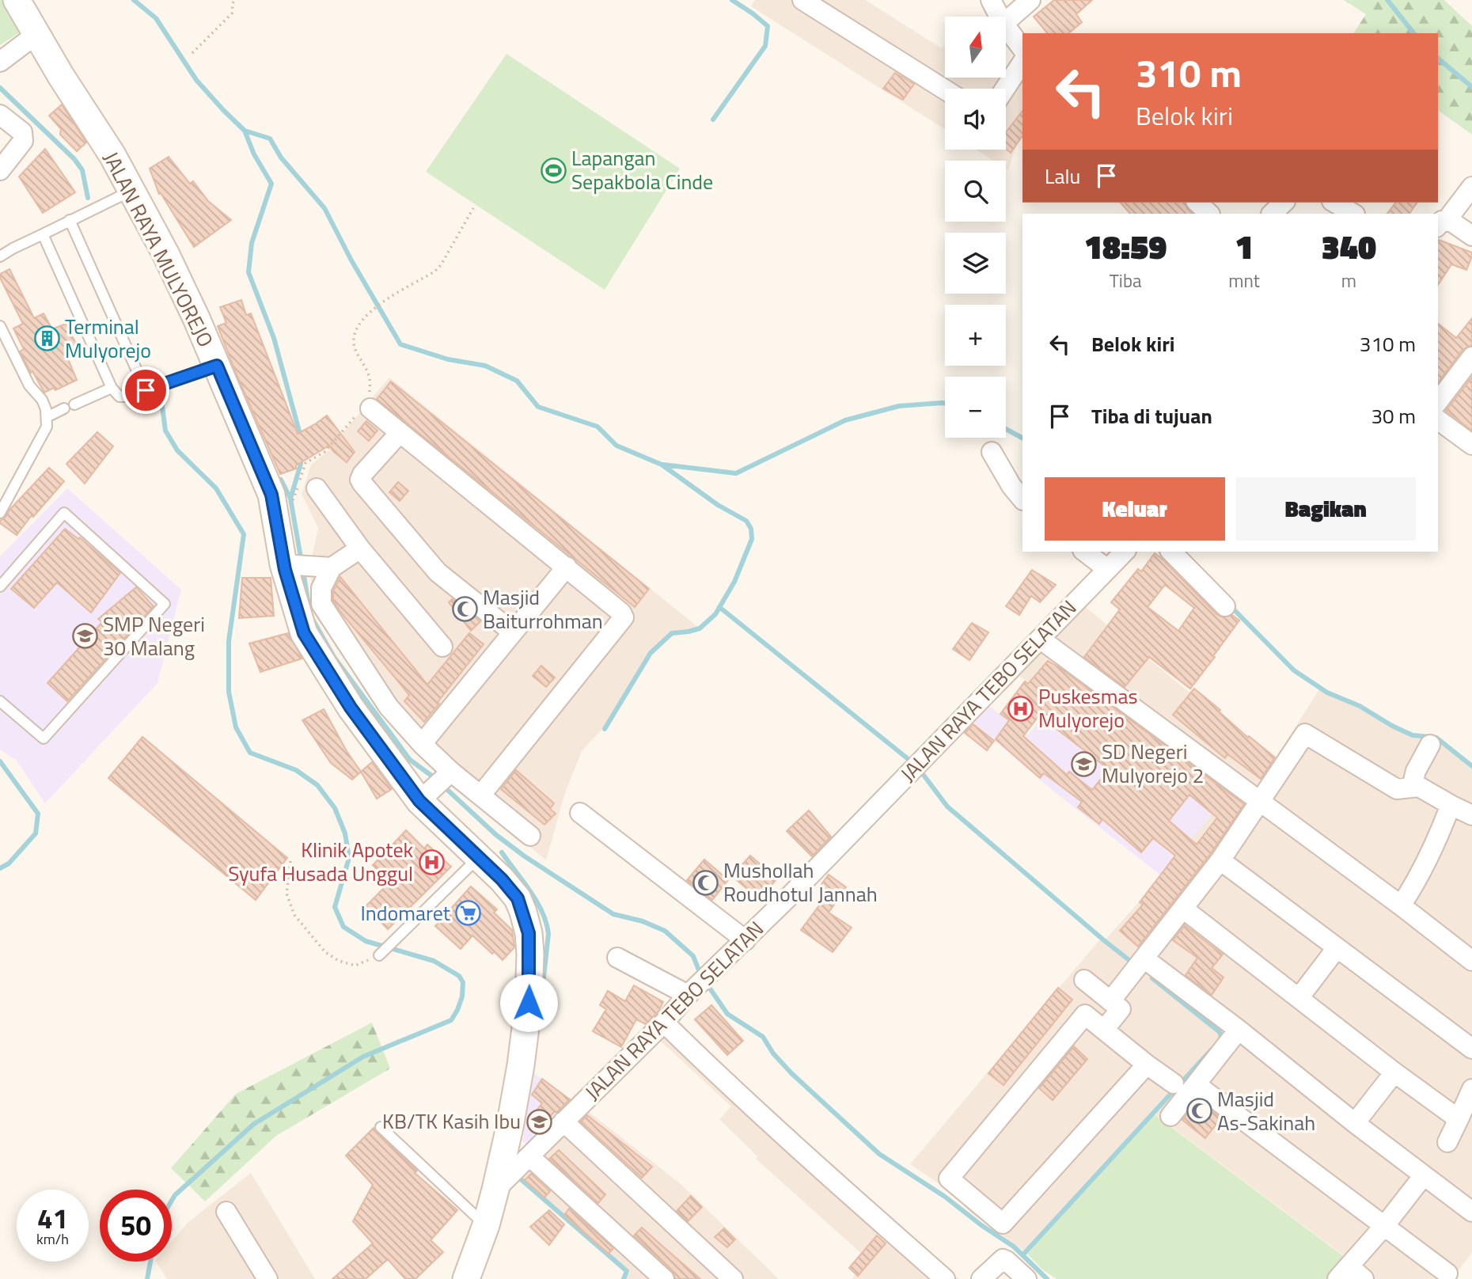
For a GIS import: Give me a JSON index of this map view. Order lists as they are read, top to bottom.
{
  "streets": {
    "main road": ["JALAN RAYA MULYOREJO"],
    "street": ["JALAN RAYA TEBO SELATAN"]
  },
  "crossings": [
    ["JALAN RAYA MULYOREJO", "JALAN RAYA TEBO SELATAN"]
  ],
  "places": {
    "sports": ["Lapangan Sepakbola Cinde"],
    "building": ["Terminal Mulyorejo"],
    "mosque": ["Masjid Baiturrohman", "Mushollah Roudhotul Jannah", "Masjid As-Sakinah"],
    "school or university": ["SMP Negeri 30 Malang", "SD Negeri Mulyorejo 2", "KB/TK Kasih Ibu"],
    "hospital": ["Puskesmas Mulyorejo", "Klinik Apotek Syufa Husada Unggul"],
    "supermarket": ["Indomaret"]
  },
  "north": "top",
  "page": {
    "map_buttons": ["+", "−"],
    "turn": ["310 m", "Belok kiri"],
    "then": "Lalu",
    "eta": [
      "18:59",
      "Tiba",
      "1",
      "mnt",
      "340",
      "m"
    ],
    "list": [
      {
        "name": "Belok kiri",
        "value": "310 m"
      },
      {
        "name": "Tiba di tujuan",
        "value": "30 m"
      }
    ],
    "buttons": ["Keluar", "Bagikan"],
    "speed": "41 km/h",
    "limit": "50"
  }
}
